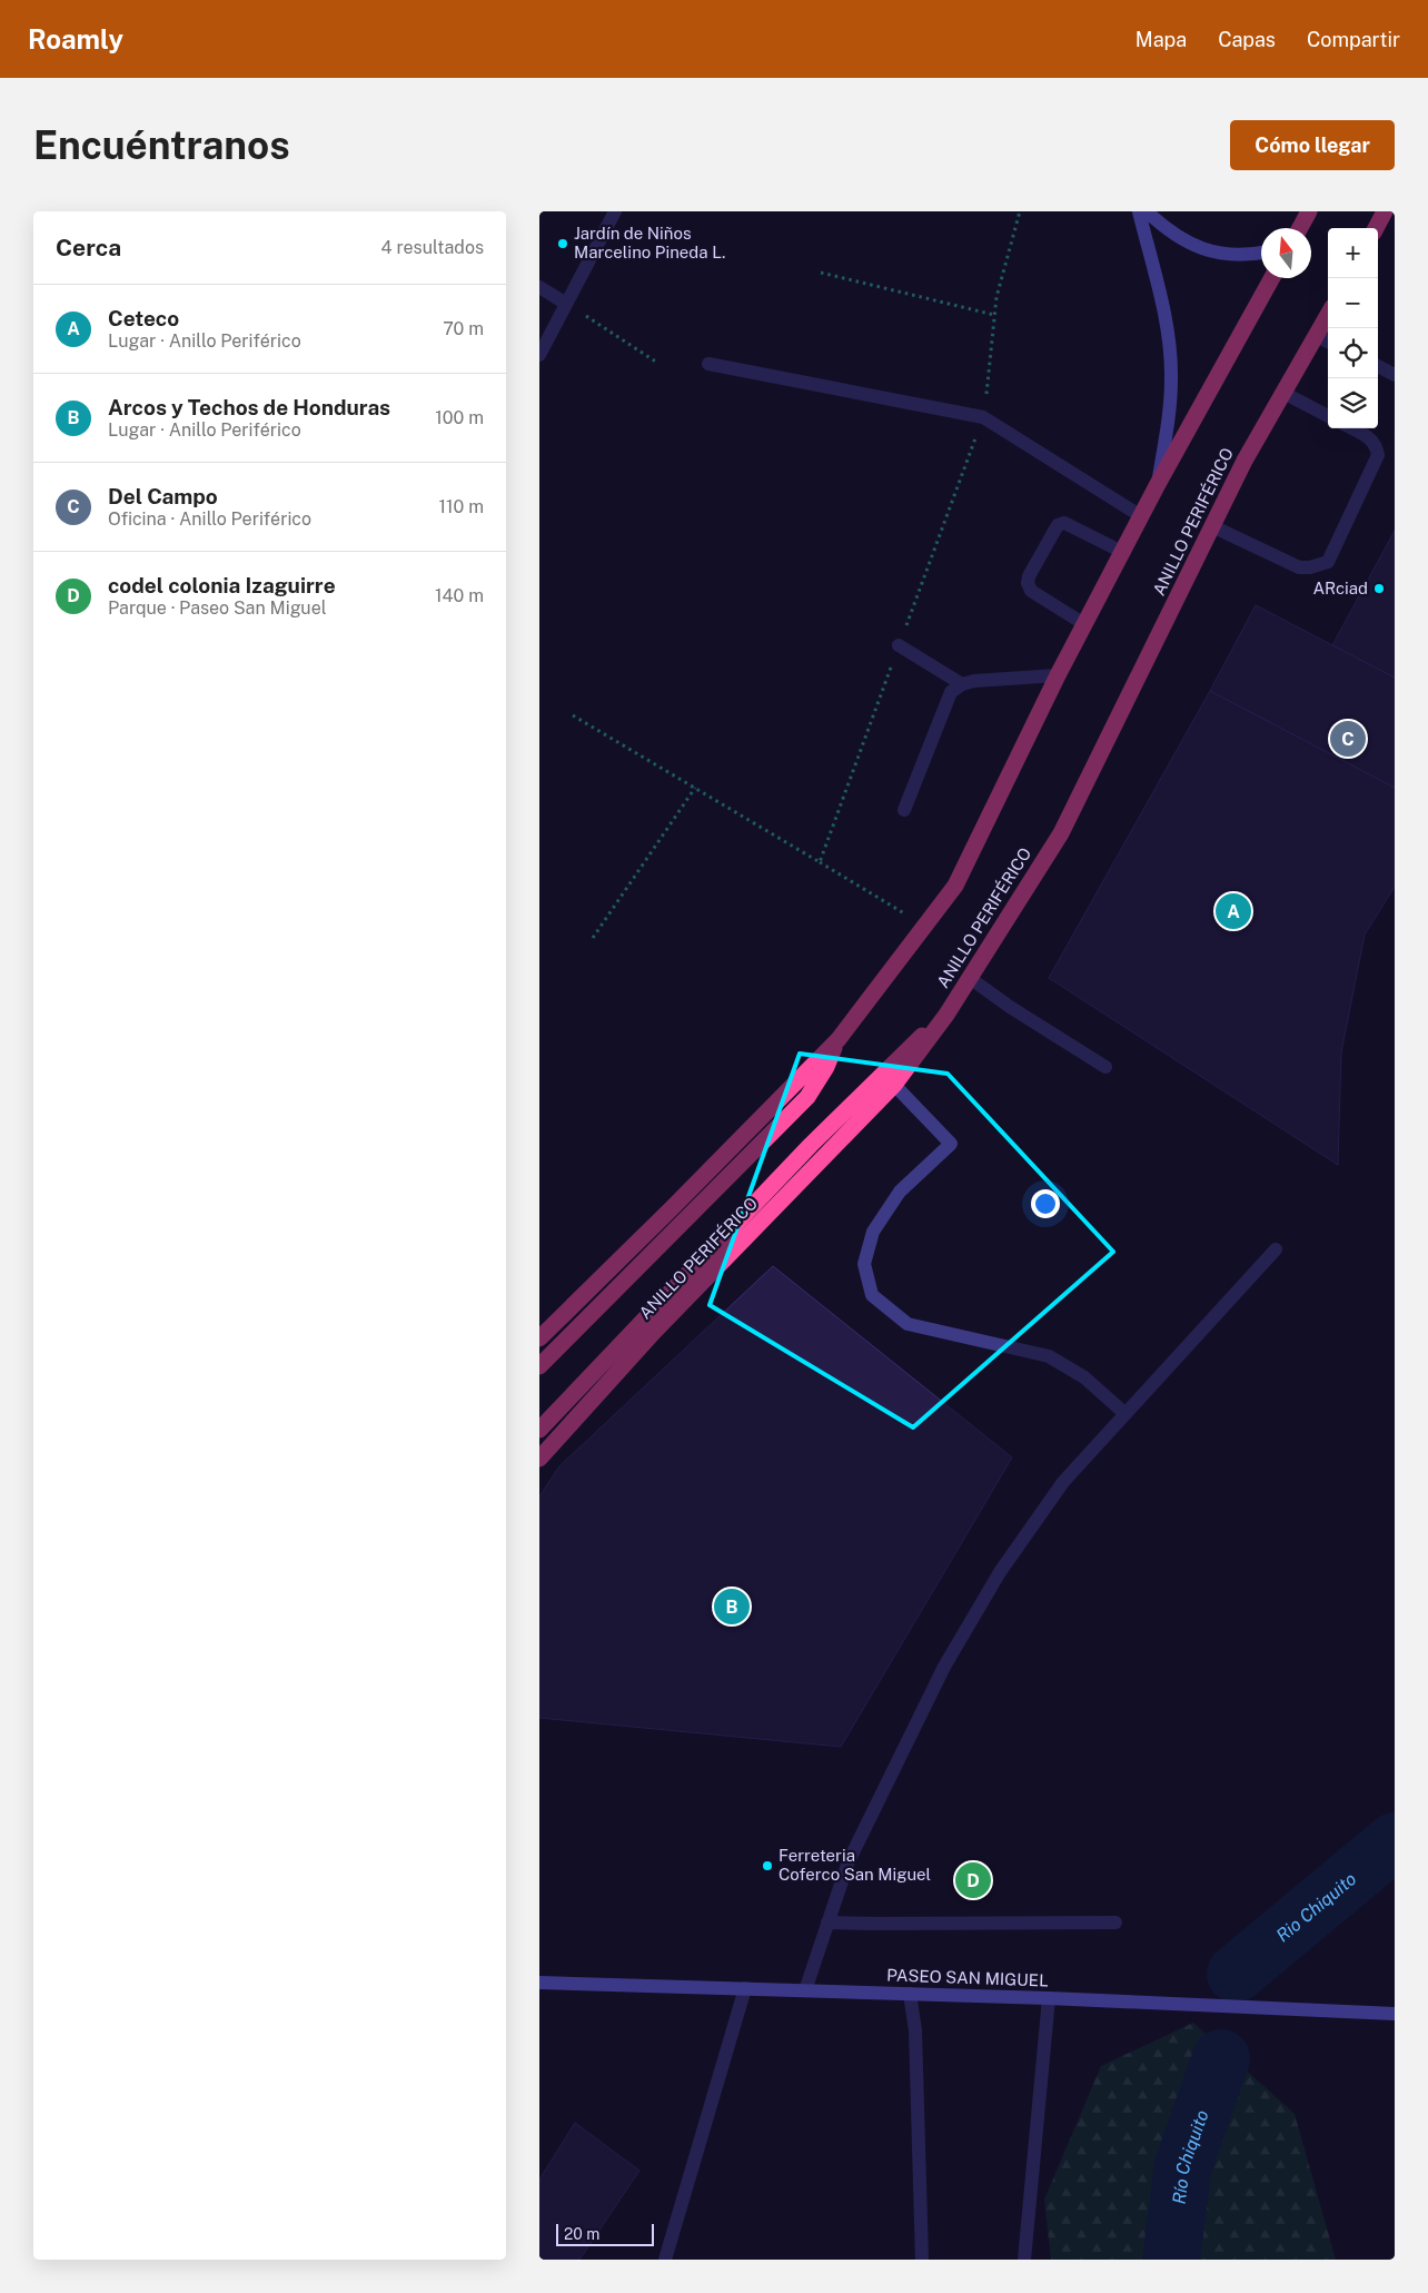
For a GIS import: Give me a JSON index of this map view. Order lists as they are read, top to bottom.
{
  "streets": {
    "highway": ["ANILLO PERIFÉRICO"],
    "street": ["PASEO SAN MIGUEL"]
  },
  "water": ["Rio Chiquito", "Río Chiquito"],
  "places": ["Jardín de Niños Marcelino Pineda L.", "ARciad", "Ferreteria Coferco San Miguel"],
  "scale_bar": "20 m",
  "north": "top",
  "page": {
    "header": "Roamly",
    "nav": ["Mapa", "Capas", "Compartir"],
    "buttons": "Cómo llegar",
    "title": "Encuéntranos",
    "heading": ["Cerca", "4 resultados"],
    "map_buttons": ["+", "−"],
    "list": [
      {
        "mark": "A",
        "name": "Ceteco",
        "note": "Lugar · Anillo Periférico",
        "value": "70 m"
      },
      {
        "mark": "B",
        "name": "Arcos y Techos de Honduras",
        "note": "Lugar · Anillo Periférico",
        "value": "100 m"
      },
      {
        "mark": "C",
        "name": "Del Campo",
        "note": "Oficina · Anillo Periférico",
        "value": "110 m"
      },
      {
        "mark": "D",
        "name": "codel colonia Izaguirre",
        "note": "Parque · Paseo San Miguel",
        "value": "140 m"
      }
    ],
    "pins": [
      "C",
      "A",
      "B",
      "D"
    ],
    "scale": "20 m"
  }
}
